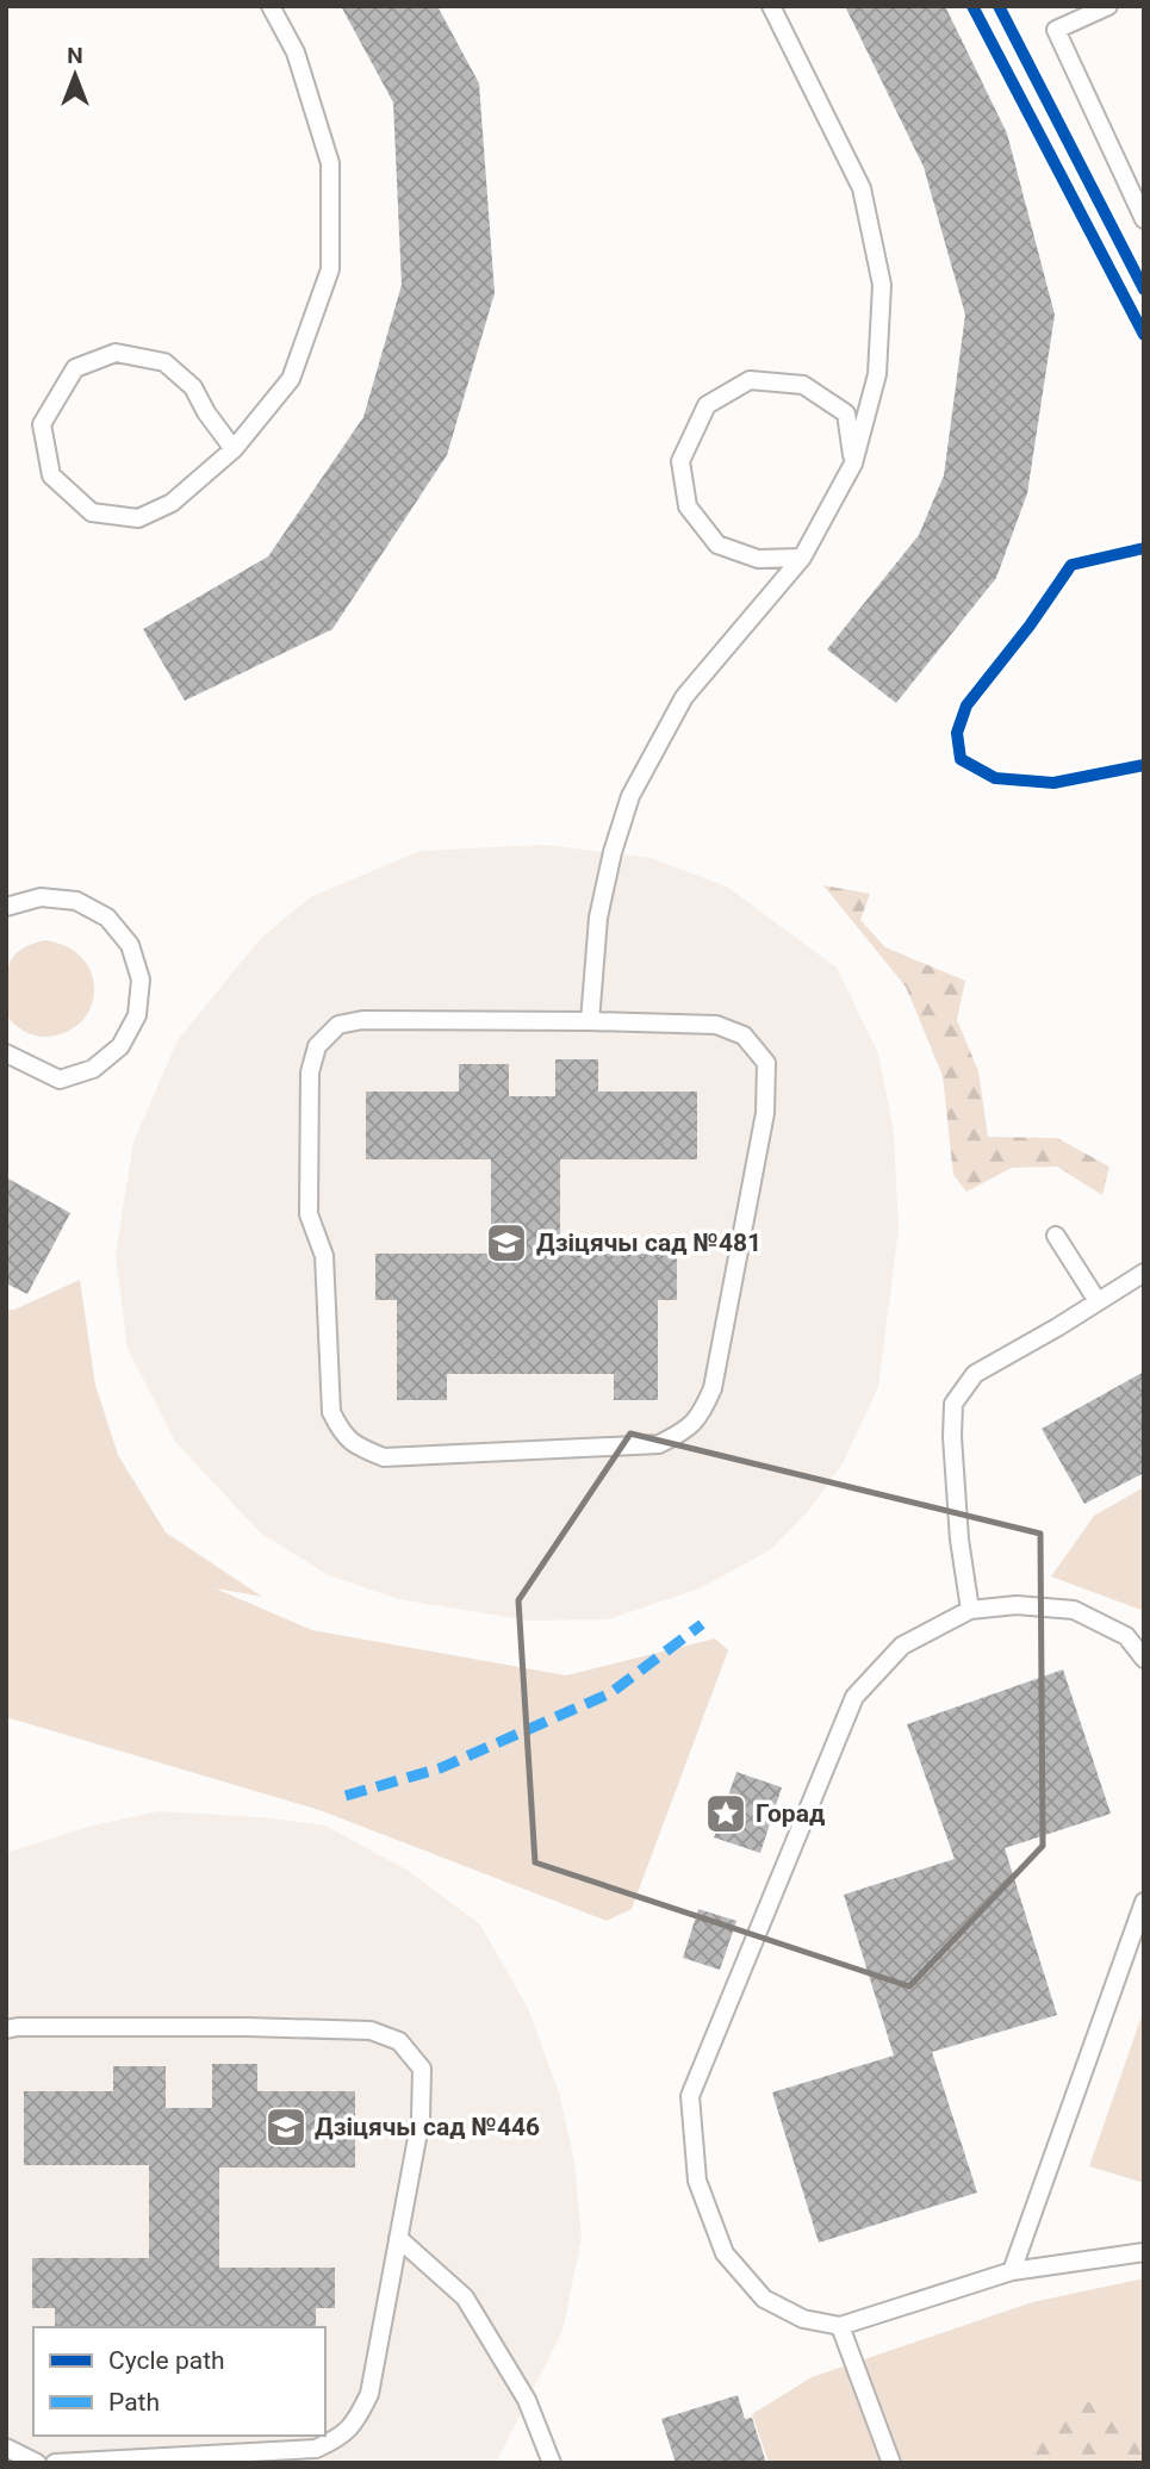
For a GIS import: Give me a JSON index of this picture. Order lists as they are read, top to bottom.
{
  "places": {
    "school or university": ["Дзіцячы сад №481", "Дзіцячы сад №446"],
    "place": ["Горад"]
  },
  "legend": ["Cycle path", "Path"],
  "north": "top"
}
